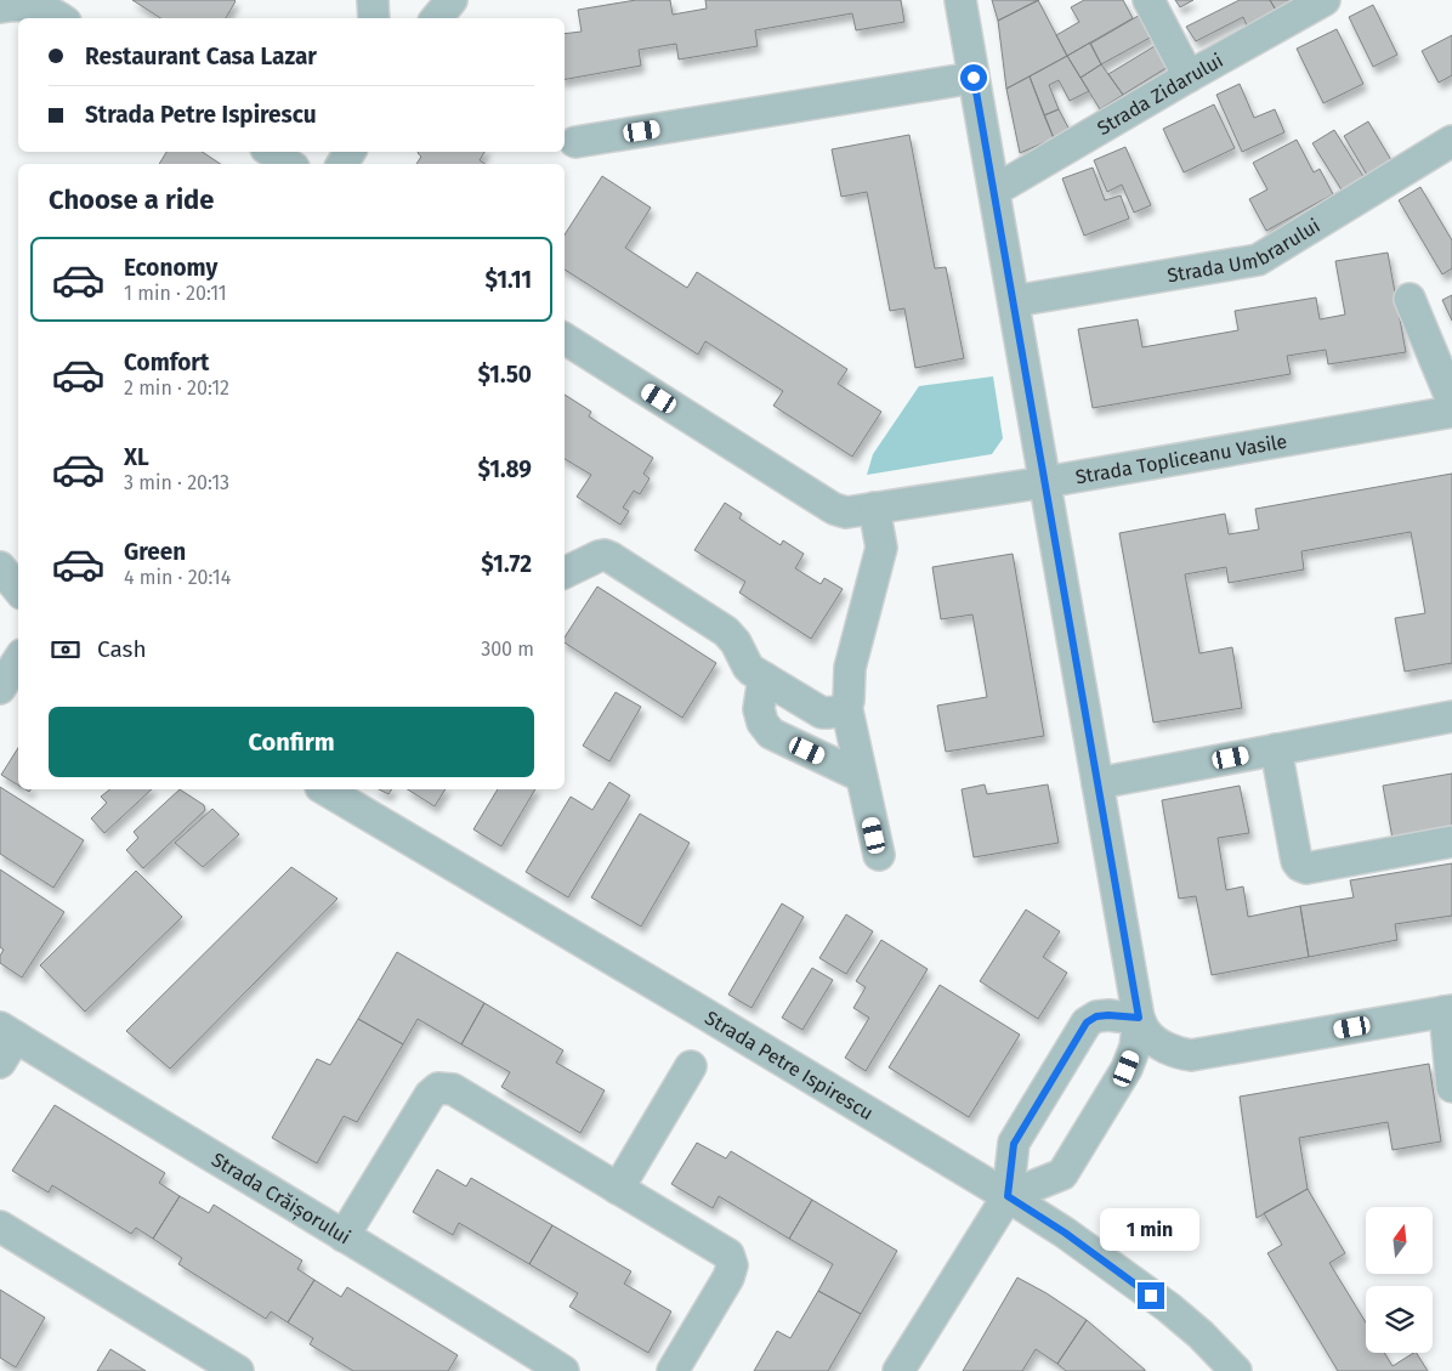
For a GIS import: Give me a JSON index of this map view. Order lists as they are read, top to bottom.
{
  "streets": {
    "street": [
      "Strada Zidarului",
      "Strada Umbrarului",
      "Strada Topliceanu Vasile",
      "Strada Petre Ispirescu",
      "Strada Crăișorului"
    ]
  },
  "north": "top",
  "page": {
    "banner": ["Restaurant Casa Lazar", "Strada Petre Ispirescu"],
    "heading": "Choose a ride",
    "list": [
      {
        "name": "Economy",
        "note": "1 min · 20:11",
        "value": "$1.11"
      },
      {
        "name": "Comfort",
        "note": "2 min · 20:12",
        "value": "$1.50"
      },
      {
        "name": "XL",
        "note": "3 min · 20:13",
        "value": "$1.89"
      },
      {
        "name": "Green",
        "note": "4 min · 20:14",
        "value": "$1.72"
      }
    ],
    "pay": ["Cash", "300 m"],
    "buttons": "Confirm",
    "bubble": "1 min"
  }
}
